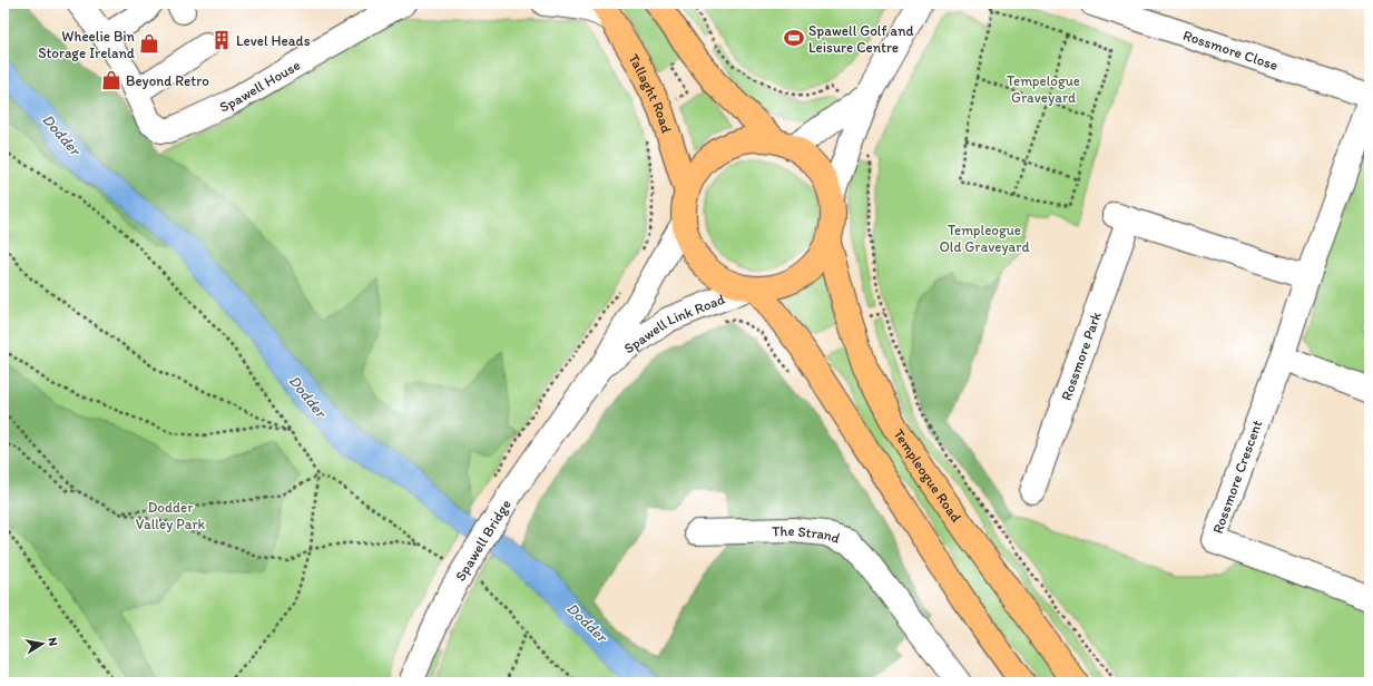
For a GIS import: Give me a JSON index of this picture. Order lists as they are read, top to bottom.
{
  "streets": {
    "main road": ["Tallaght Road", "Templeogue Road"],
    "street": [
      "Rossmore Close",
      "Spawell House",
      "Spawell Link Road",
      "Rossmore Park",
      "Rossmore Crescent",
      "The Strand",
      "Spawell Bridge"
    ]
  },
  "crossings": [
    ["Tallaght Road", "Spawell Link Road"],
    ["Tallaght Road", "Templeogue Road"],
    ["Spawell Link Road", "Templeogue Road"],
    ["Spawell Link Road", "Spawell Bridge"],
    ["Rossmore Park", "Rossmore Crescent"]
  ],
  "water": ["Dodder"],
  "parks": ["Tempelogue Graveyard", "Templeogue Old Graveyard", "Dodder Valley Park"],
  "places": {
    "sports": ["Spawell Golf and Leisure Centre"],
    "building": ["Level Heads"],
    "shop": ["Wheelie Bin Storage Ireland", "Beyond Retro"]
  },
  "north": "right"
}
